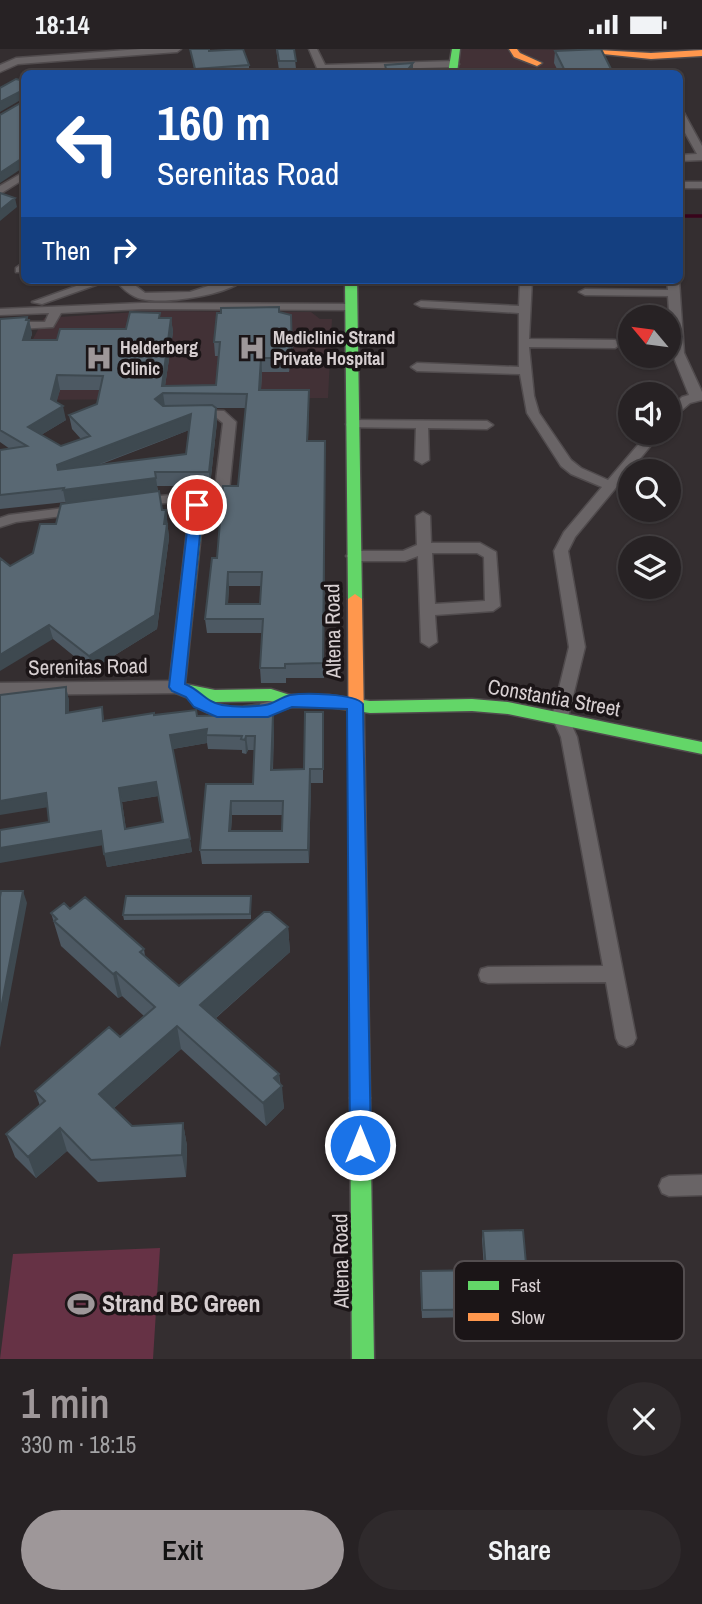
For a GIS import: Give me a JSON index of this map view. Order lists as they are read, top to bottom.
{
  "streets": {
    "street": ["Altena Road", "Serenitas Road", "Constantia Street"]
  },
  "crossings": [
    ["Altena Road", "Constantia Street"]
  ],
  "places": {
    "hospital": ["Mediclinic Strand Private Hospital", "Helderberg Clinic"],
    "sports": ["Strand BC Green"]
  },
  "legend": ["Fast", "Slow"],
  "north": "top left",
  "page": {
    "status": "18:14",
    "turn": ["160 m", "Serenitas Road"],
    "then": "Then",
    "heading": ["1 min", "330 m · 18:15"],
    "buttons": ["Exit", "Share"]
  }
}
